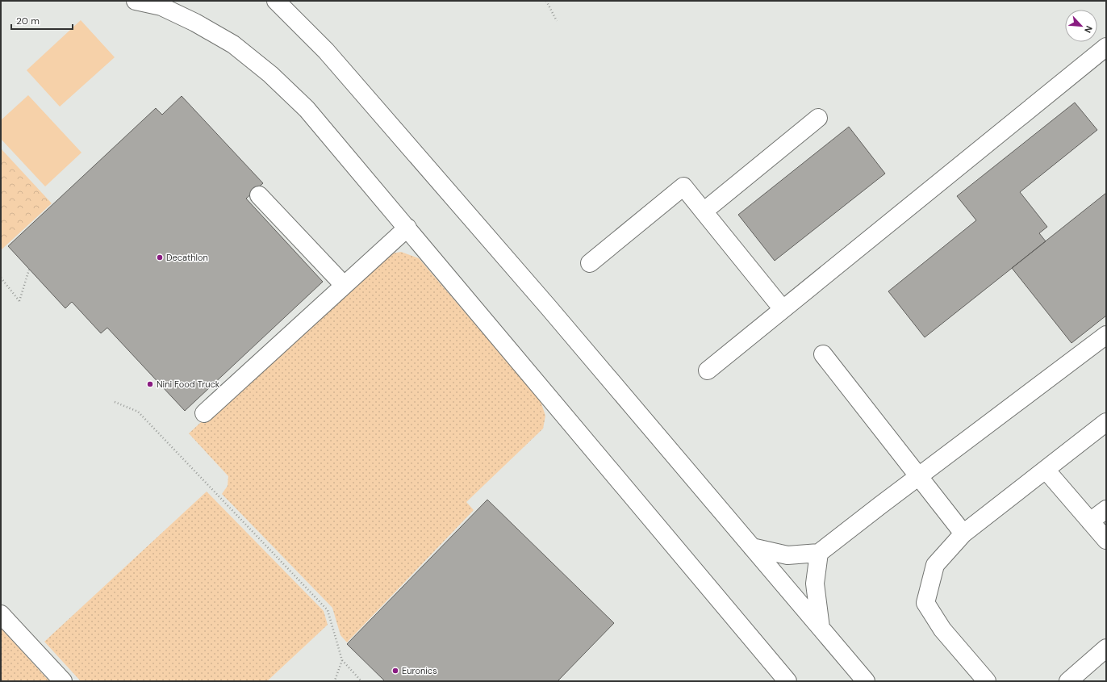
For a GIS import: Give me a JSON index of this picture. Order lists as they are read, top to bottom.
{
  "places": ["Decathlon", "Nini Food Truck", "Euronics"],
  "scale_bar": "20 m",
  "north": "bottom right"
}
